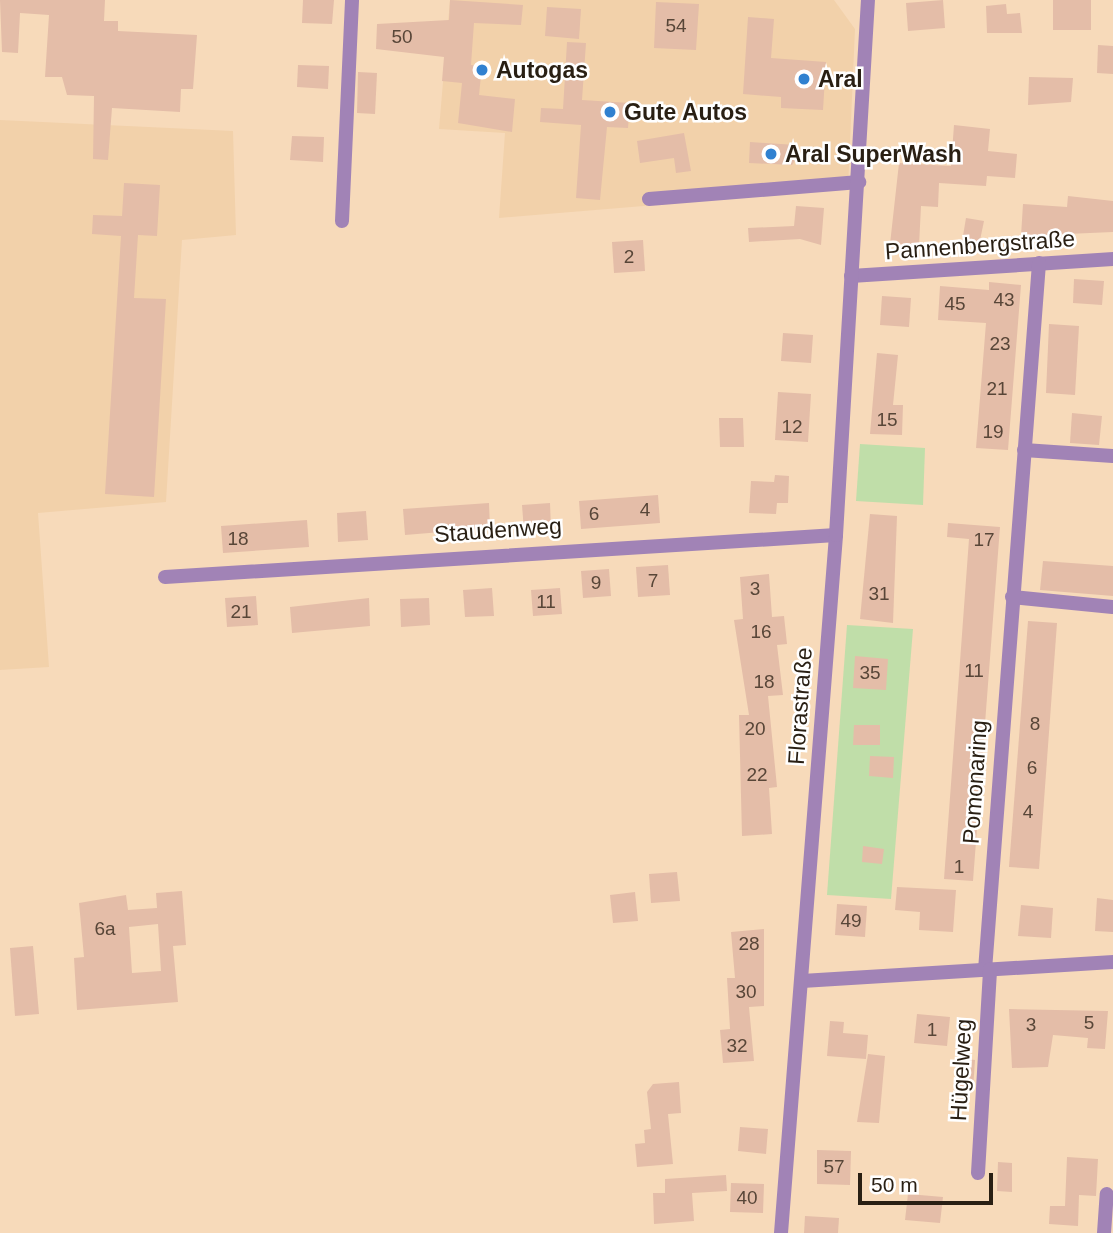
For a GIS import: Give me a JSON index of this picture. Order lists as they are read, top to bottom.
{
  "streets": {
    "street": [
      "Pannenbergstraße",
      "Staudenweg",
      "Florastraße",
      "Pomonaring",
      "Hügelweg"
    ]
  },
  "crossings": [
    ["Pannenbergstraße", "Florastraße"],
    ["Pannenbergstraße", "Pomonaring"],
    ["Staudenweg", "Florastraße"],
    ["Pomonaring", "Hügelweg"]
  ],
  "places": [
    "Autogas",
    "Aral",
    "Gute Autos",
    "Aral SuperWash"
  ],
  "house_numbers": [
    "54",
    "50",
    "2",
    "43",
    "45",
    "23",
    "21",
    "15",
    "12",
    "19",
    "4",
    "6",
    "18",
    "17",
    "7",
    "9",
    "3",
    "31",
    "11",
    "21",
    "16",
    "11",
    "35",
    "18",
    "8",
    "20",
    "6",
    "22",
    "4",
    "1",
    "49",
    "6a",
    "28",
    "30",
    "5",
    "3",
    "1",
    "32",
    "57",
    "40"
  ],
  "scale_bar": "50 m"
}
